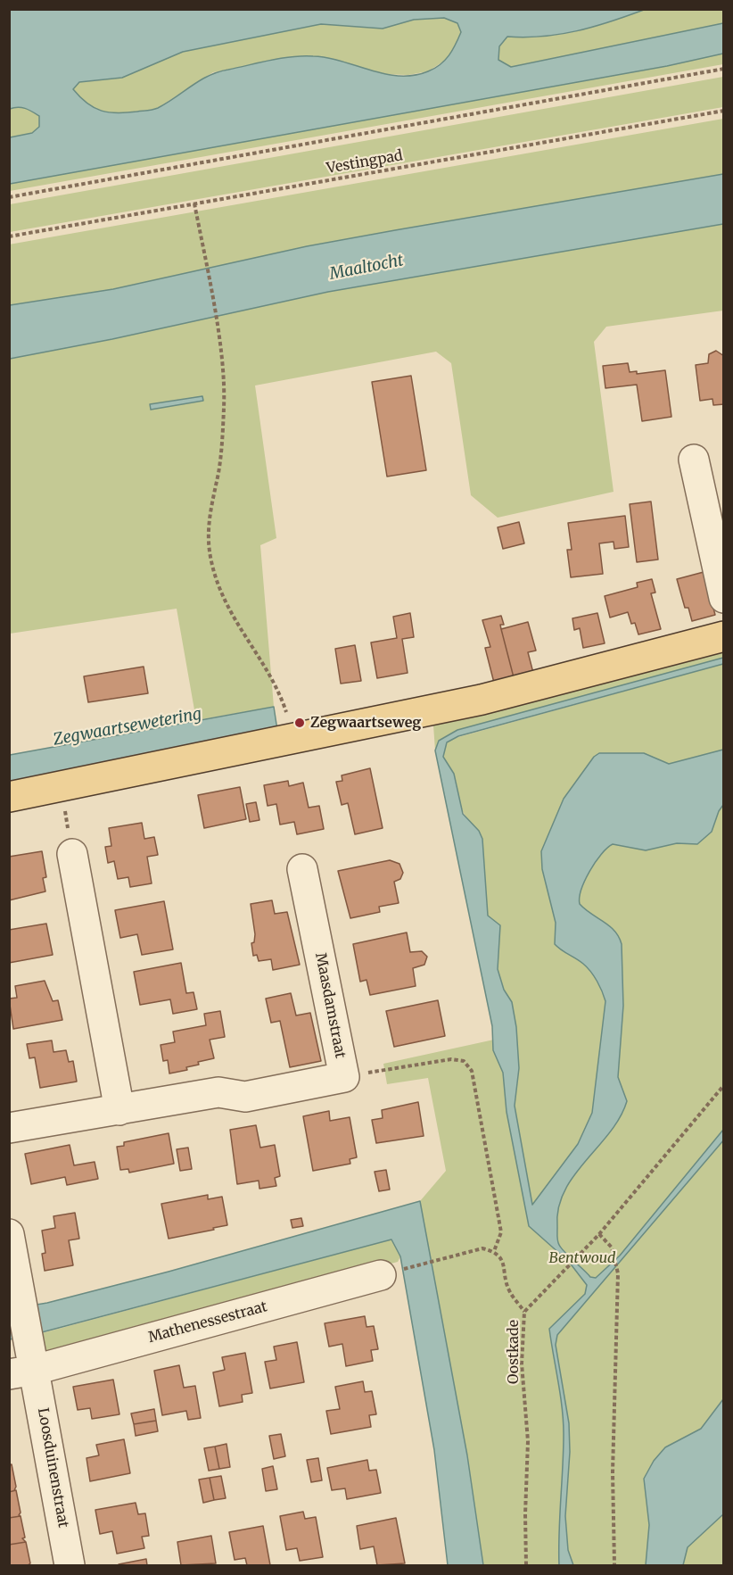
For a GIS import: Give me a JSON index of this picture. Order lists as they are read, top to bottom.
{
  "streets": {
    "street": ["Maasdamstraat", "Mathenessestraat", "Loosduinenstraat"],
    "path": ["Vestingpad", "Oostkade"]
  },
  "crossings": [
    ["Mathenessestraat", "Loosduinenstraat"]
  ],
  "water": ["Maaltocht", "Zegwaartsewetering"],
  "parks": ["Bentwoud"],
  "places": ["Zegwaartseweg"]
}
